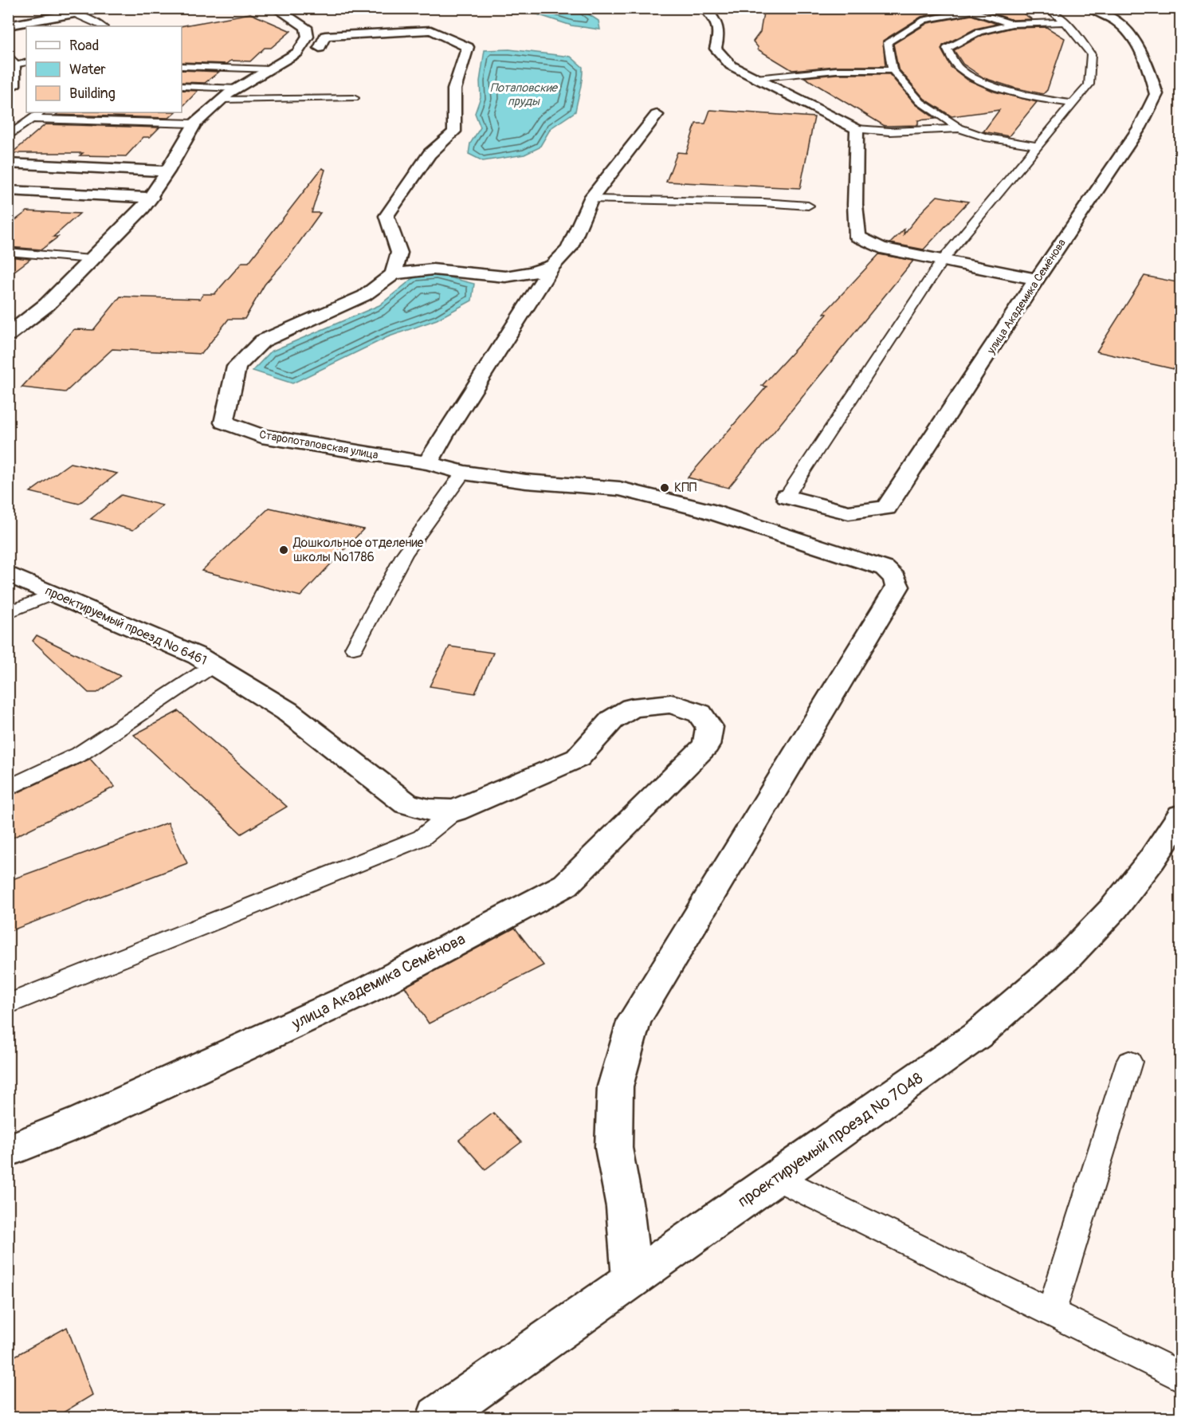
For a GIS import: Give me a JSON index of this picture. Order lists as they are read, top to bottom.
{
  "streets": {
    "street": [
      "улица Академика Семёнова",
      "Старопотаповская улица",
      "проектируемый проезд № 6461",
      "проектируемый проезд № 7048"
    ]
  },
  "crossings": [
    ["улица Академика Семёнова", "проектируемый проезд № 6461"],
    ["Старопотаповская улица", "проектируемый проезд № 7048"]
  ],
  "water": ["Потаповские пруды"],
  "places": ["КПП", "Дошкольное отделение школы №1786"],
  "legend": ["Road", "Water", "Building"]
}
